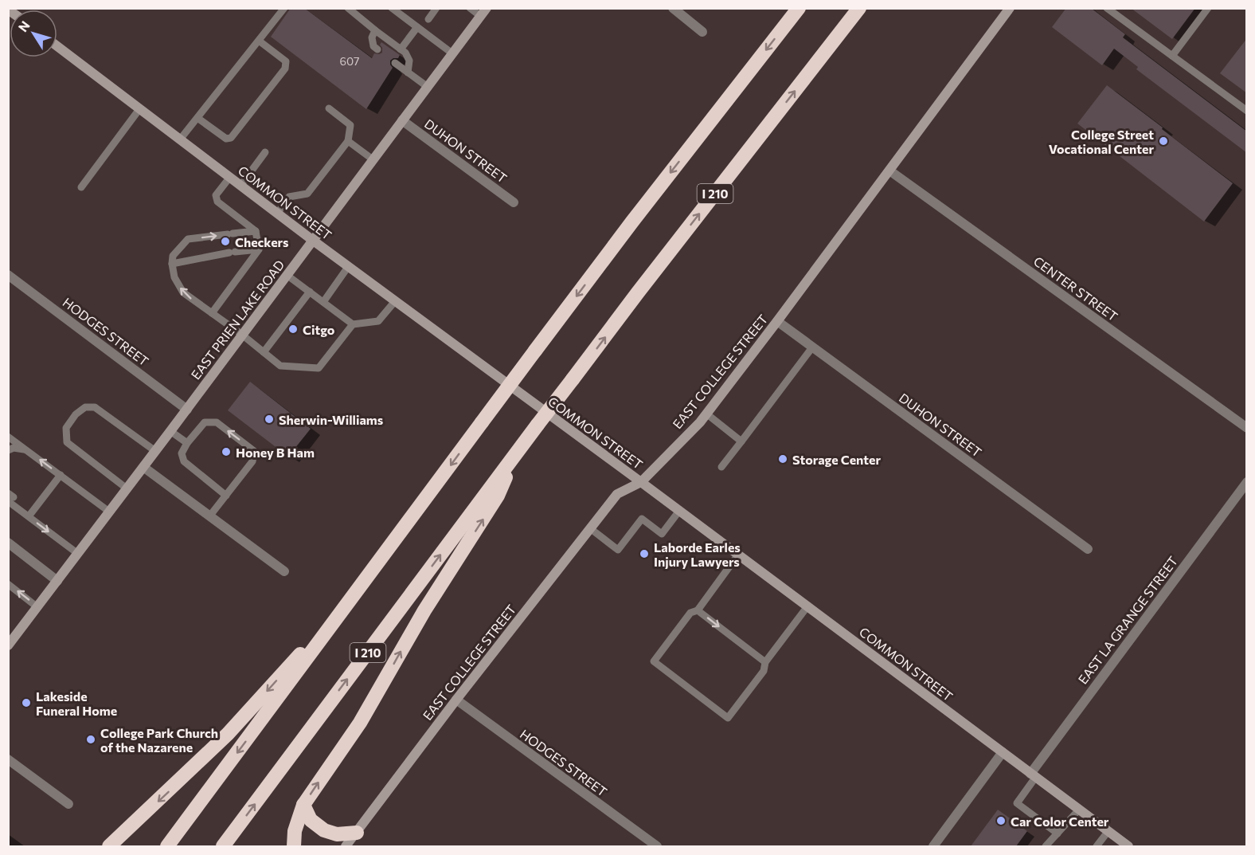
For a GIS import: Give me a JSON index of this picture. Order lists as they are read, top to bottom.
{
  "streets": {
    "highway": ["I 210"],
    "street": [
      "DUHON STREET",
      "COMMON STREET",
      "CENTER STREET",
      "EAST PRIEN LAKE ROAD",
      "HODGES STREET",
      "EAST COLLEGE STREET",
      "EAST LA GRANGE STREET"
    ]
  },
  "crossings": [
    ["DUHON STREET", "EAST PRIEN LAKE ROAD"],
    ["DUHON STREET", "EAST COLLEGE STREET"],
    ["COMMON STREET", "EAST PRIEN LAKE ROAD"],
    ["COMMON STREET", "EAST COLLEGE STREET"],
    ["COMMON STREET", "EAST LA GRANGE STREET"],
    ["CENTER STREET", "EAST COLLEGE STREET"],
    ["EAST PRIEN LAKE ROAD", "HODGES STREET"],
    ["HODGES STREET", "EAST COLLEGE STREET"]
  ],
  "places": [
    "College Street Vocational Center",
    "Checkers",
    "Citgo",
    "Sherwin-Williams",
    "Honey B Ham",
    "Storage Center",
    "Laborde Earles Injury Lawyers",
    "Lakeside Funeral Home",
    "College Park Church of the Nazarene",
    "Car Color Center"
  ],
  "house_numbers": ["607"],
  "north": "top left"
}
